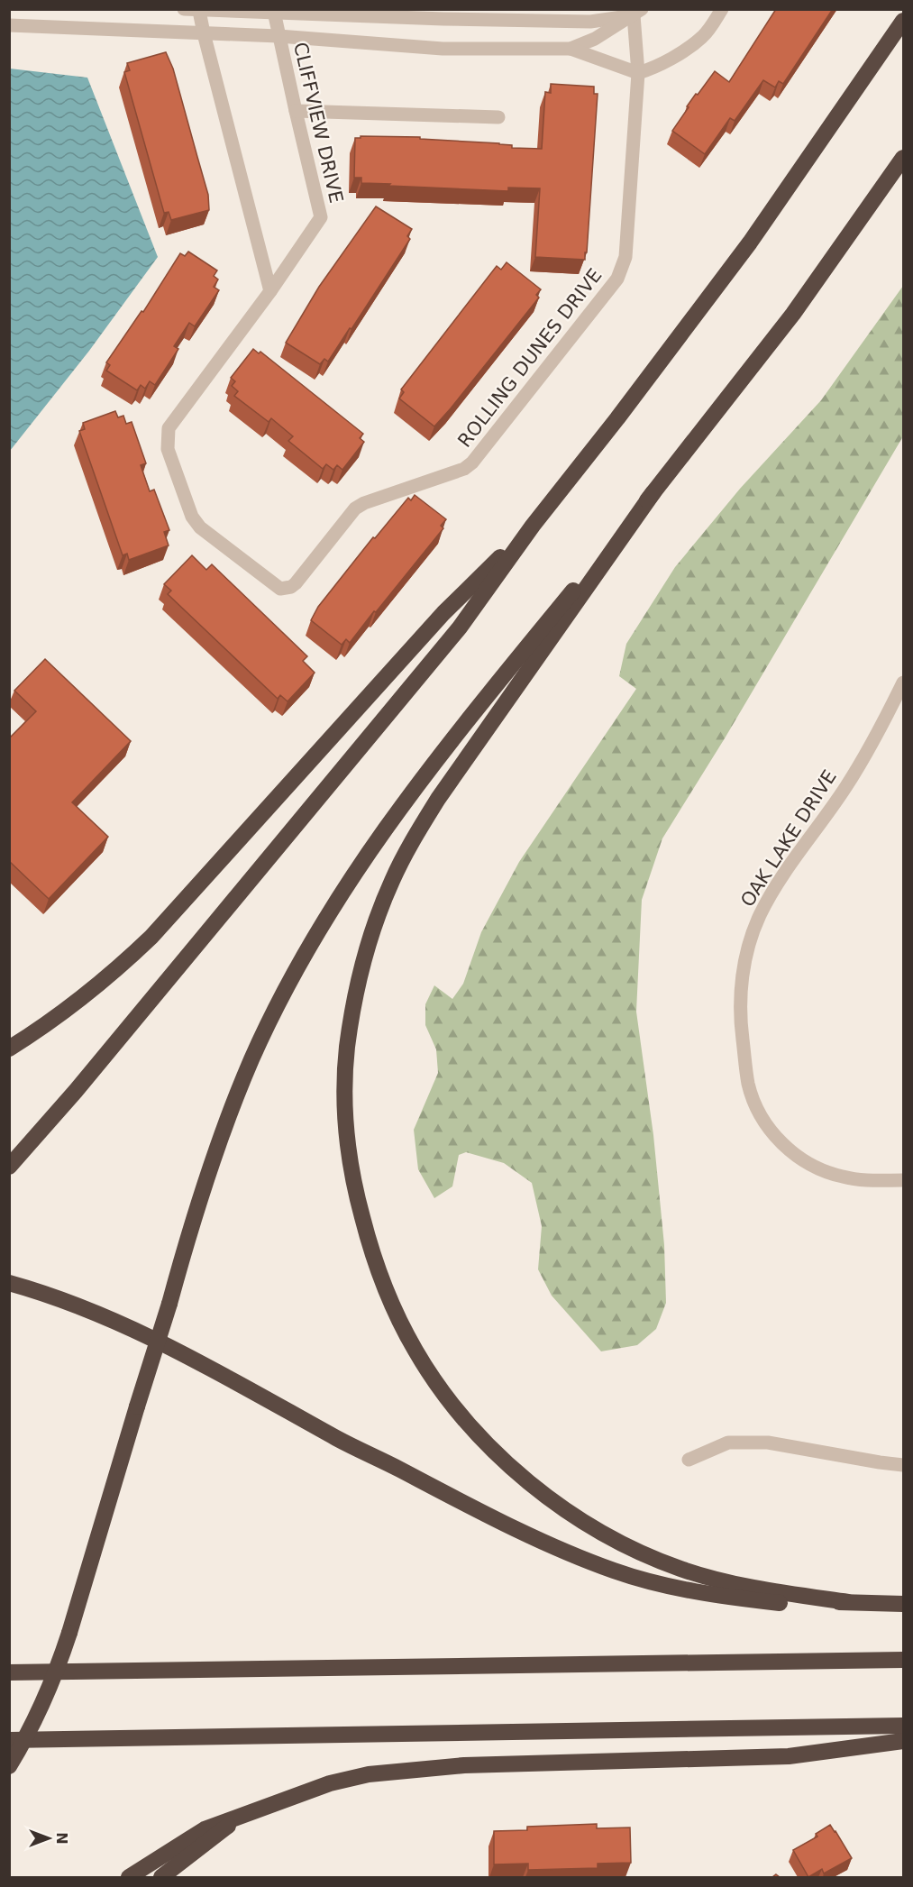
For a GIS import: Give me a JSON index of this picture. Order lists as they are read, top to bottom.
{
  "streets": {
    "street": ["CLIFFVIEW DRIVE", "ROLLING DUNES DRIVE", "OAK LAKE DRIVE"]
  },
  "crossings": [
    ["CLIFFVIEW DRIVE", "ROLLING DUNES DRIVE"]
  ],
  "north": "right"
}
